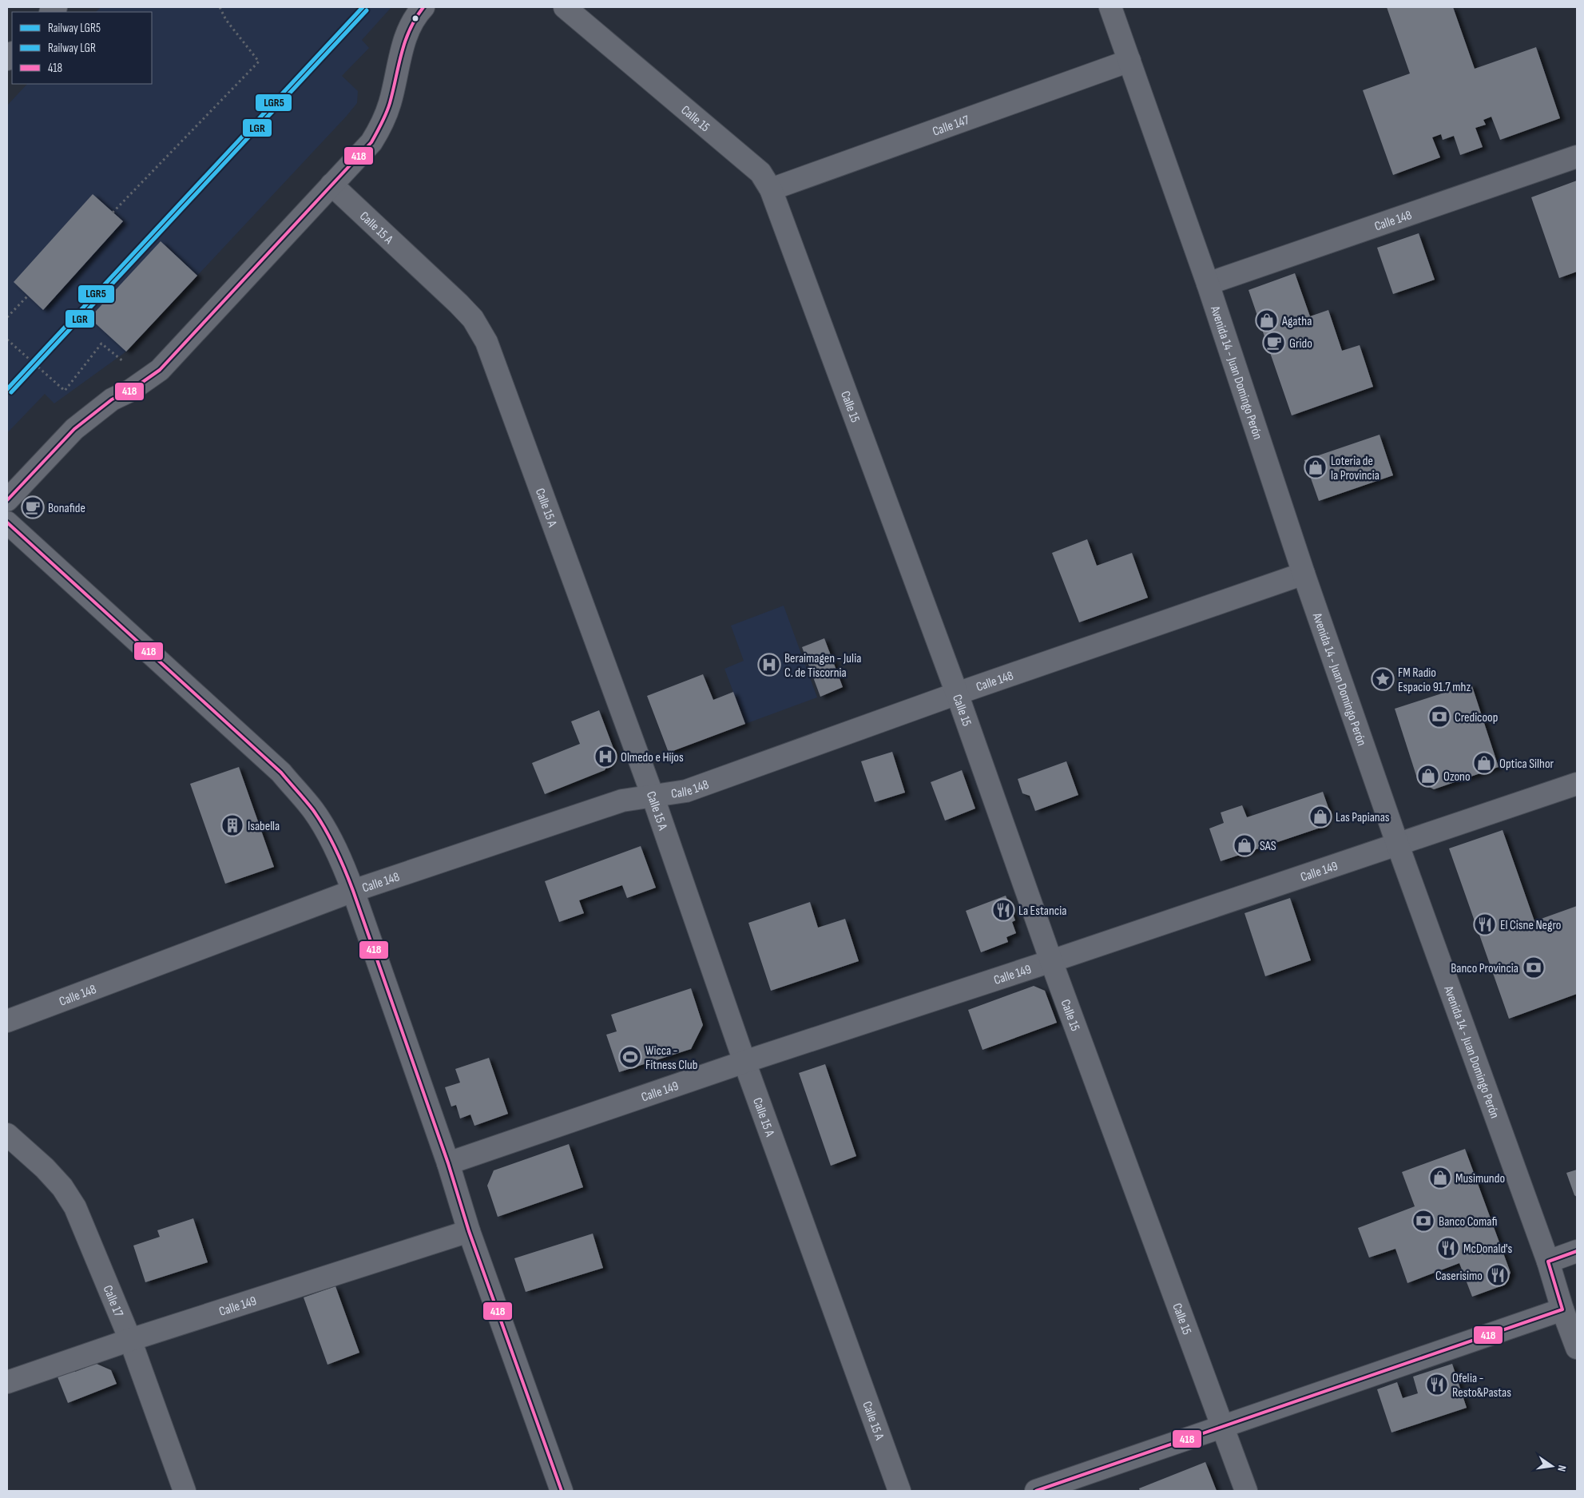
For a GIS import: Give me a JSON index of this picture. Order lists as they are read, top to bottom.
{
  "streets": {
    "street": [
      "Calle 15",
      "Calle 147",
      "Calle 148",
      "Calle 15 A",
      "Avenida 14 - Juan Domingo Perón",
      "Calle 149",
      "Calle 17"
    ]
  },
  "crossings": [
    ["Calle 15", "Calle 147"],
    ["Calle 15", "Calle 148"],
    ["Calle 15", "Calle 149"],
    ["Calle 147", "Avenida 14 - Juan Domingo Perón"],
    ["Calle 148", "Calle 15 A"],
    ["Calle 148", "Avenida 14 - Juan Domingo Perón"],
    ["Calle 15 A", "Calle 149"],
    ["Avenida 14 - Juan Domingo Perón", "Calle 149"],
    ["Calle 149", "Calle 17"]
  ],
  "places": {
    "shop": [
      "Agatha",
      "Loteria de la Provincia",
      "Optica Silhor",
      "Ozono",
      "Las Papianas",
      "SAS",
      "Musimundo"
    ],
    "cafe": ["Grido", "Bonafide"],
    "hospital": ["Beraimagen - Julia C. de Tiscornia", "Olmedo e Hijos"],
    "place": ["FM Radio Espacio 91.7 mhz"],
    "bank": ["Credicoop", "Banco Provincia", "Banco Comafi"],
    "building": ["Isabella"],
    "restaurant": [
      "La Estancia",
      "El Cisne Negro",
      "McDonald's",
      "Caserisimo",
      "Ofelia - Resto&Pastas"
    ],
    "sports": ["Wicca - Fitness Club"]
  },
  "lines": ["rail line LGR5", "transit line 418", "rail line LGR"],
  "legend": ["Railway LGR5", "Railway LGR", "418"],
  "north": "right"
}
